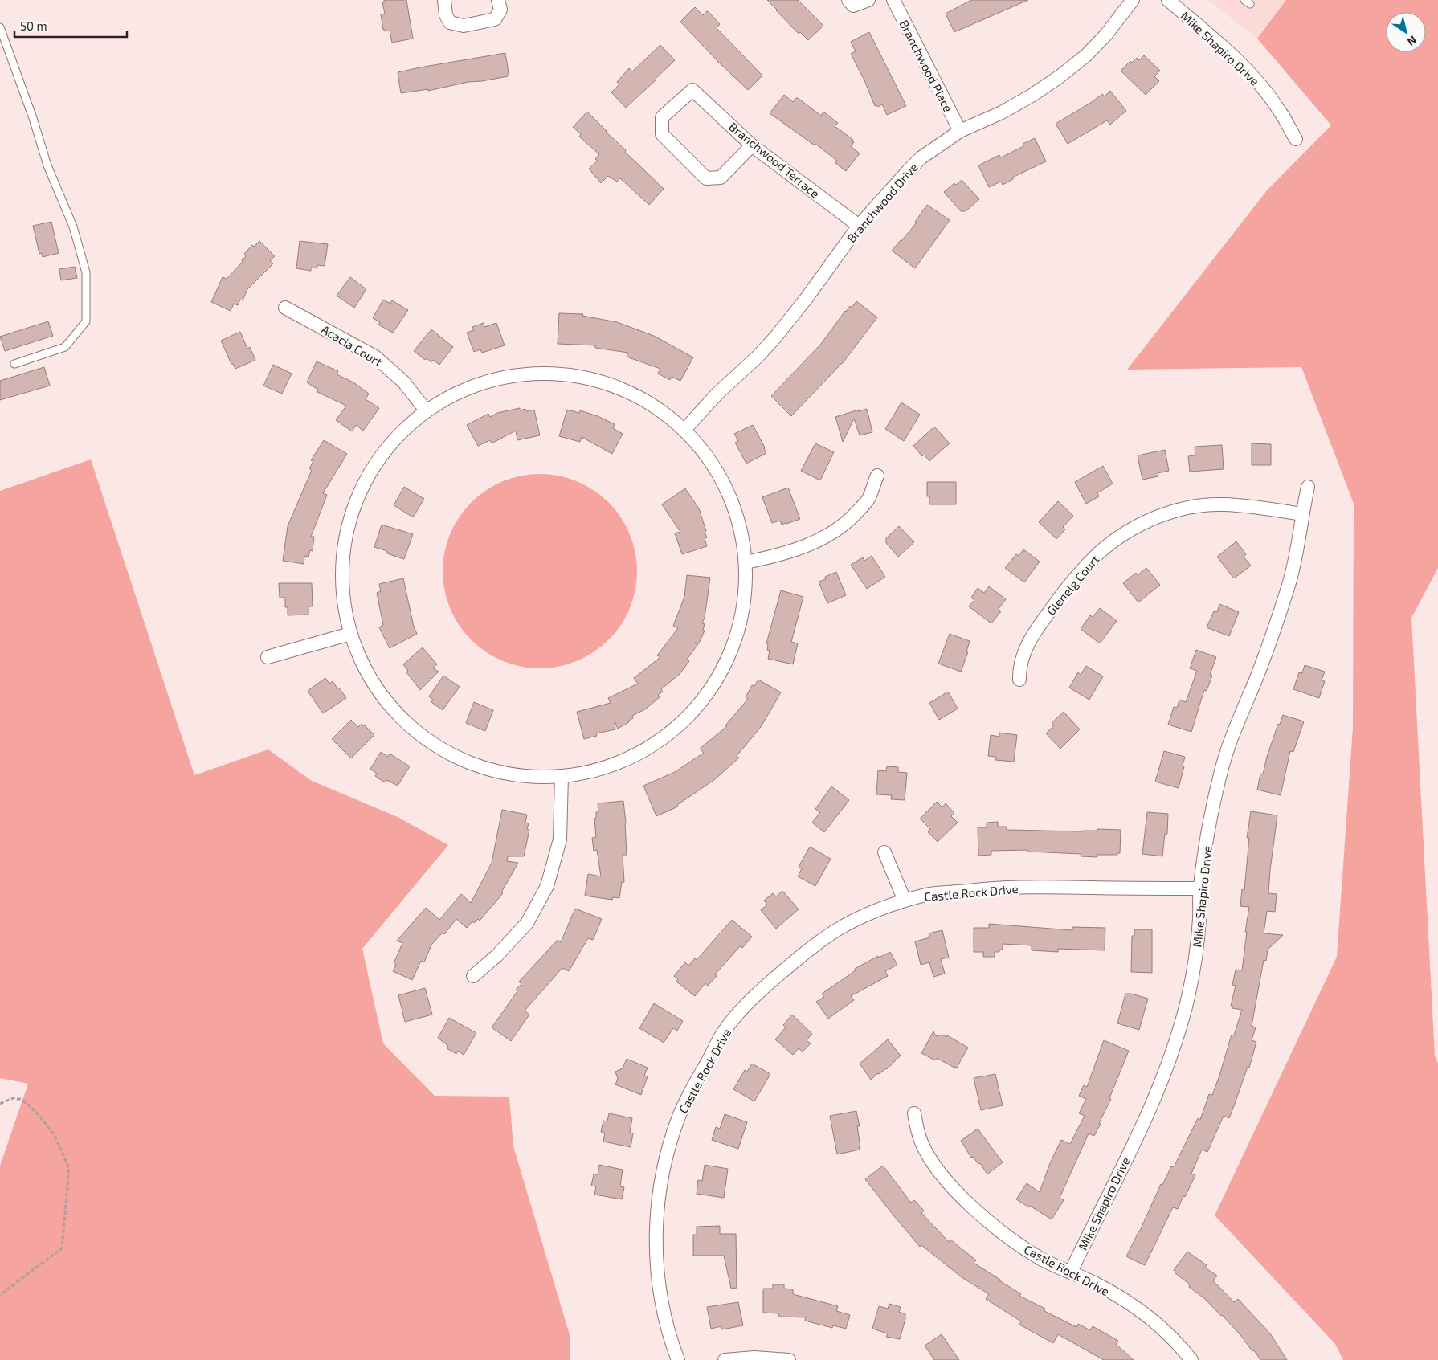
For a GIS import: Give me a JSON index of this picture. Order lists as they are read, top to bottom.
{
  "streets": {
    "street": [
      "Mike Shapiro Drive",
      "Branchwood Place",
      "Branchwood Terrace",
      "Branchwood Drive",
      "Acacia Court",
      "Glenelg Court",
      "Castle Rock Drive"
    ]
  },
  "crossings": [
    ["Mike Shapiro Drive", "Glenelg Court"],
    ["Mike Shapiro Drive", "Castle Rock Drive"],
    ["Branchwood Place", "Branchwood Drive"],
    ["Branchwood Terrace", "Branchwood Drive"]
  ],
  "scale_bar": "50 m",
  "north": "bottom right"
}
